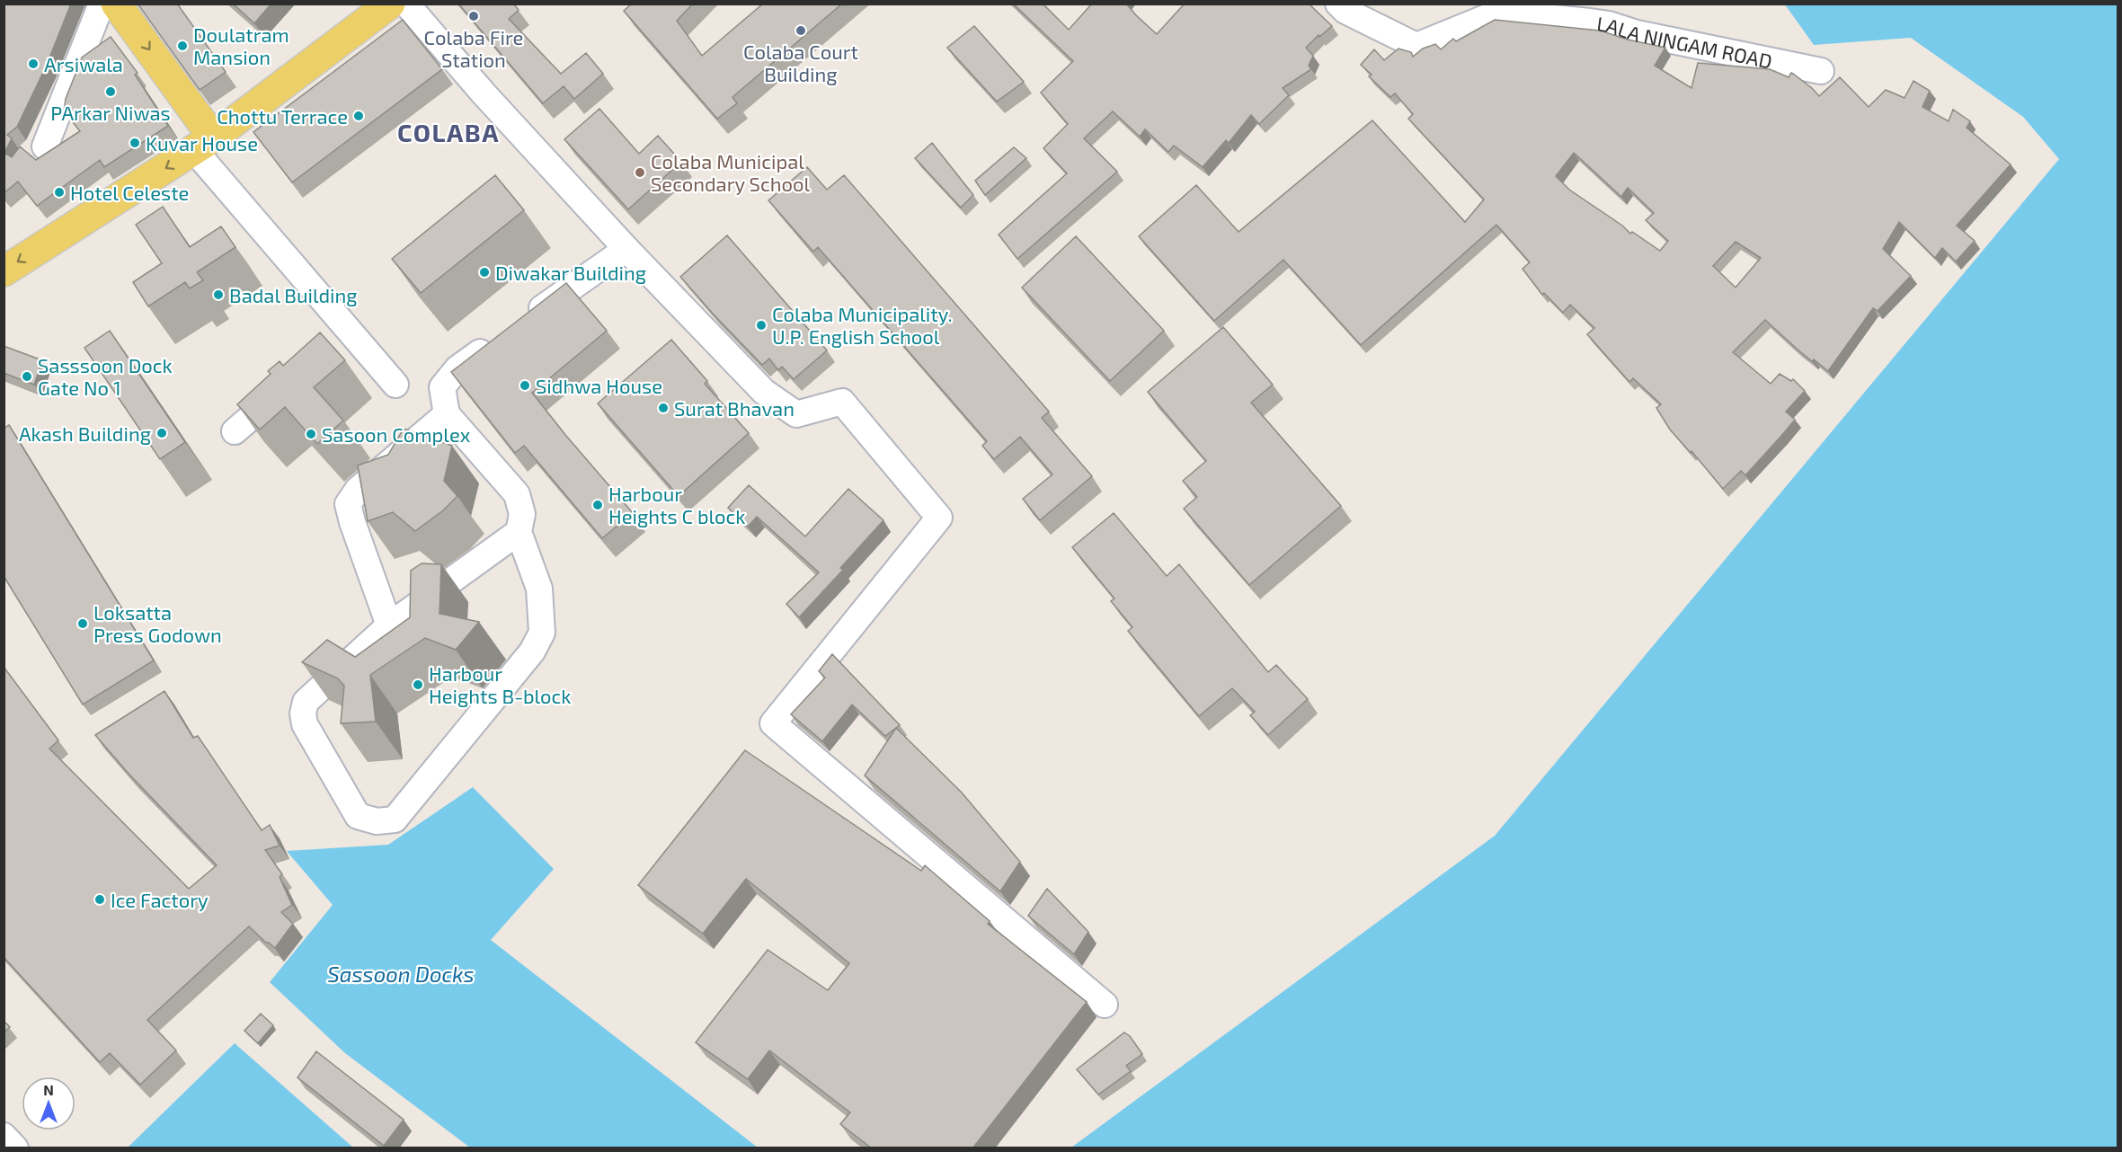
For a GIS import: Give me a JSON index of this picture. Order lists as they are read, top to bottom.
{
  "streets": {
    "street": ["LALA NINGAM ROAD"]
  },
  "districts": ["COLABA"],
  "water": ["Sassoon Docks"],
  "places": [
    "Colaba Fire Station",
    "Colaba Court Building",
    "Doulatram Mansion",
    "Arsiwala",
    "PArkar Niwas",
    "Chottu Terrace",
    "Kuvar House",
    "Colaba Municipal Secondary School",
    "Hotel Celeste",
    "Diwakar Building",
    "Badal Building",
    "Colaba Municipality. U.P. English School",
    "Sasssoon Dock Gate No 1",
    "Sidhwa House",
    "Surat Bhavan",
    "Akash Building",
    "Sasoon Complex",
    "Harbour Heights C block",
    "Loksatta Press Godown",
    "Harbour Heights B-block",
    "Ice Factory"
  ],
  "north": "top"
}
